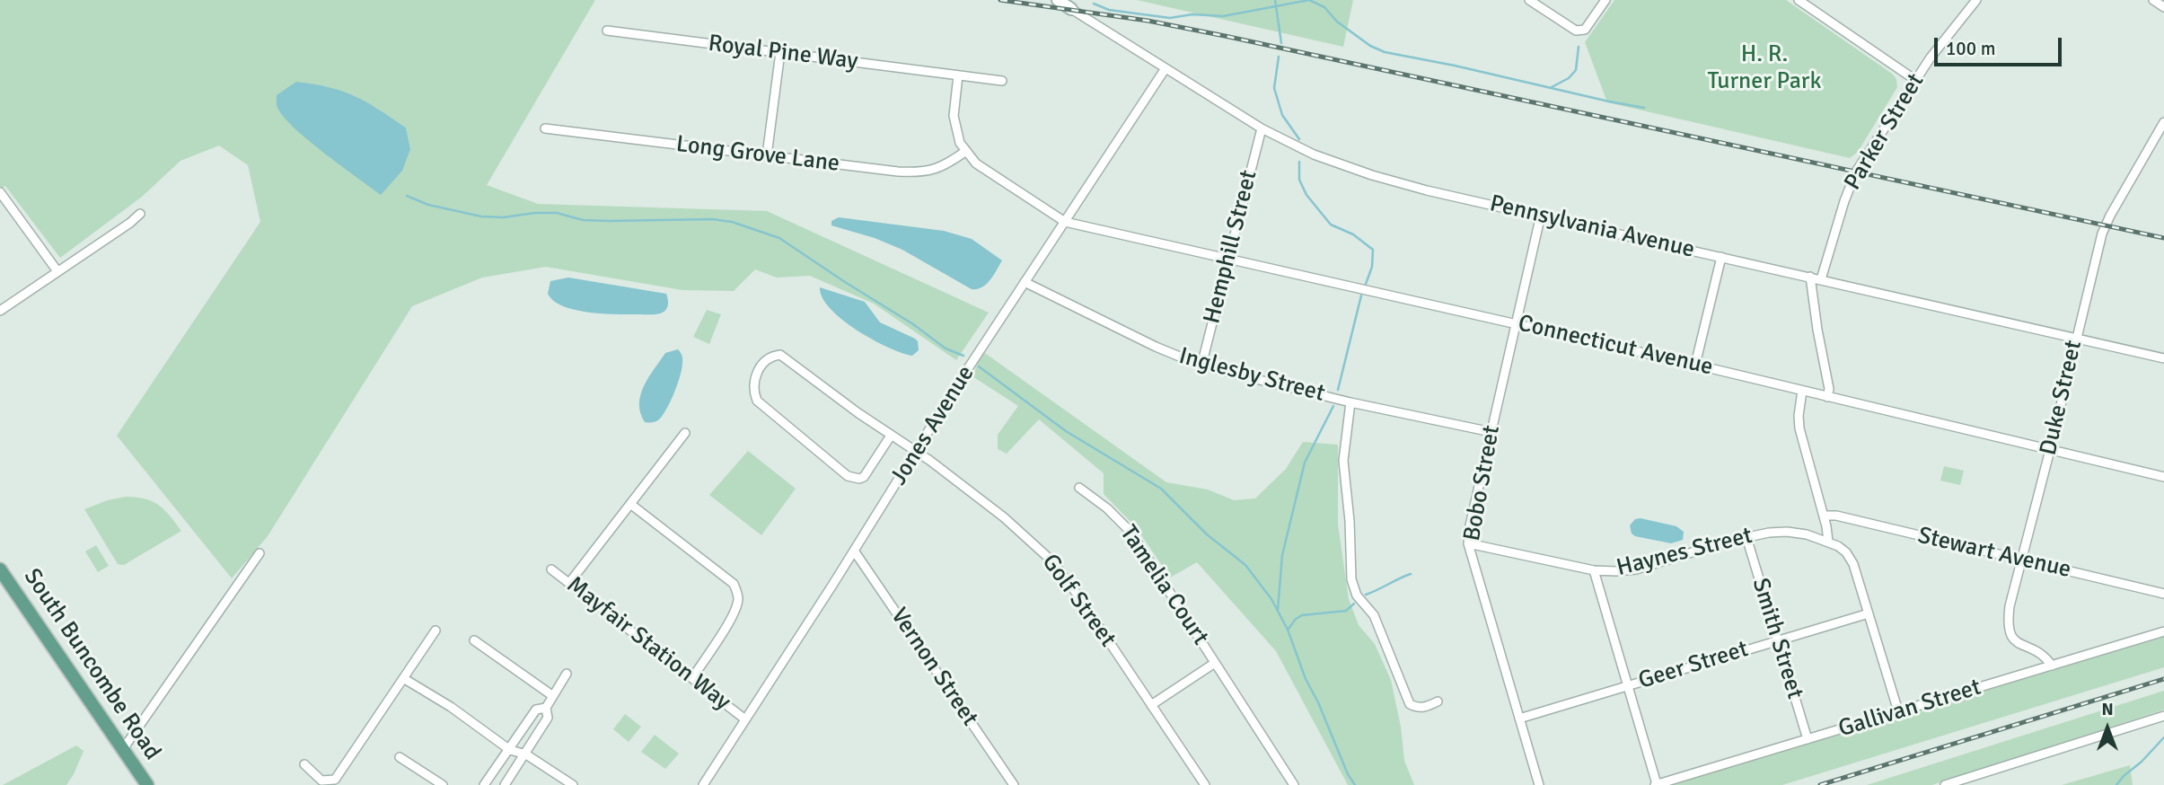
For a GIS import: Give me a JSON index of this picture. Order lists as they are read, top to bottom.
{
  "streets": {
    "main road": ["South Buncombe Road"],
    "street": [
      "Royal Pine Way",
      "Parker Street",
      "Long Grove Lane",
      "Pennsylvania Avenue",
      "Hemphill Street",
      "Connecticut Avenue",
      "Inglesby Street",
      "Duke Street",
      "Jones Avenue",
      "Bobo Street",
      "Haynes Street",
      "Stewart Avenue",
      "Tamelia Court",
      "Golf Street",
      "Smith Street",
      "Mayfair Station Way",
      "Geer Street",
      "Vernon Street",
      "Gallivan Street"
    ]
  },
  "crossings": [
    ["Parker Street", "Pennsylvania Avenue"],
    ["Pennsylvania Avenue", "Hemphill Street"],
    ["Pennsylvania Avenue", "Duke Street"],
    ["Pennsylvania Avenue", "Jones Avenue"],
    ["Pennsylvania Avenue", "Bobo Street"],
    ["Hemphill Street", "Connecticut Avenue"],
    ["Hemphill Street", "Inglesby Street"],
    ["Connecticut Avenue", "Duke Street"],
    ["Connecticut Avenue", "Jones Avenue"],
    ["Connecticut Avenue", "Bobo Street"],
    ["Inglesby Street", "Jones Avenue"],
    ["Inglesby Street", "Bobo Street"],
    ["Duke Street", "Stewart Avenue"],
    ["Duke Street", "Gallivan Street"],
    ["Jones Avenue", "Golf Street"],
    ["Jones Avenue", "Mayfair Station Way"],
    ["Jones Avenue", "Vernon Street"],
    ["Bobo Street", "Haynes Street"],
    ["Bobo Street", "Geer Street"],
    ["Haynes Street", "Smith Street"],
    ["Smith Street", "Geer Street"],
    ["Smith Street", "Gallivan Street"]
  ],
  "parks": ["H. R. Turner Park"],
  "scale_bar": "100 m",
  "north": "top"
}
